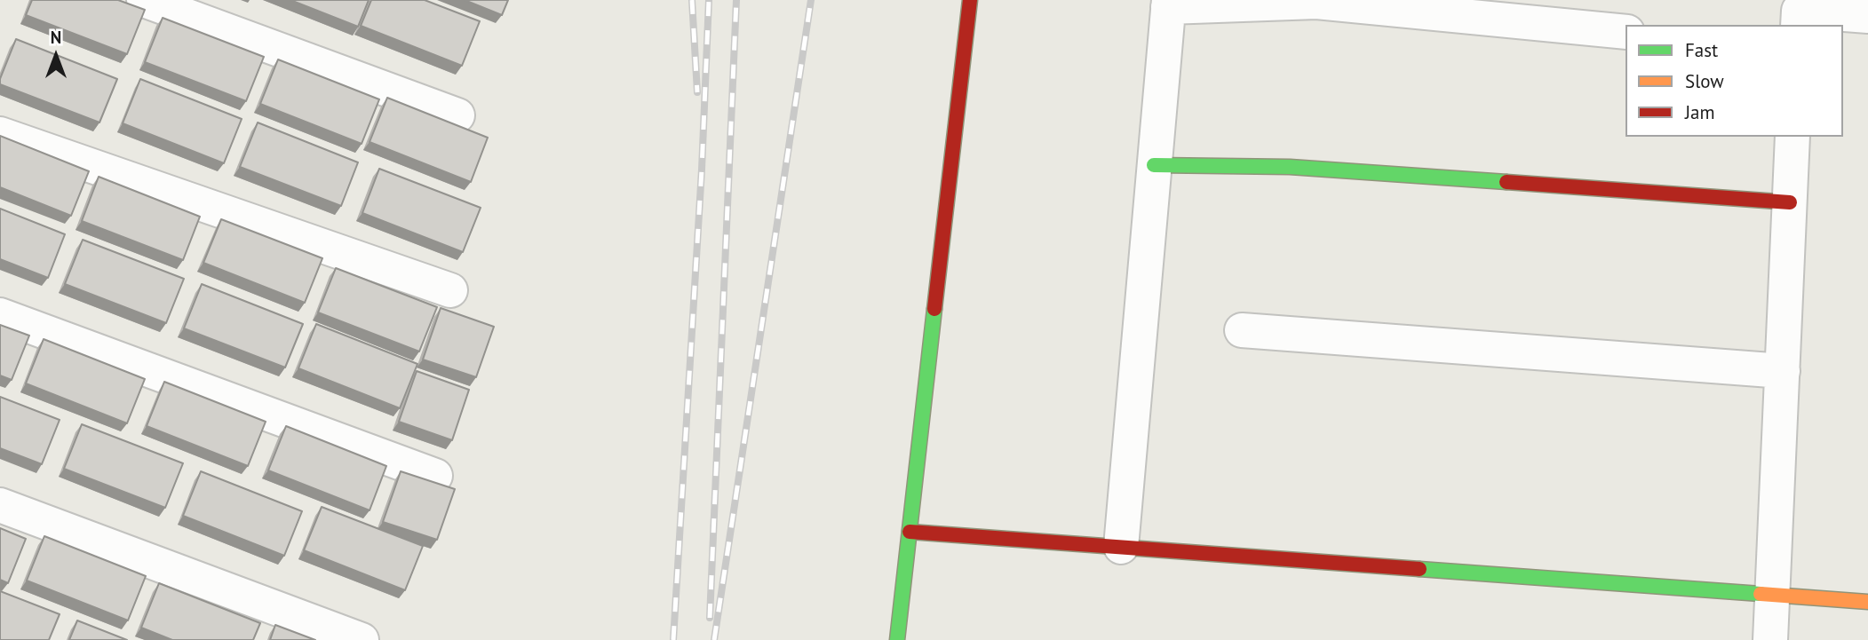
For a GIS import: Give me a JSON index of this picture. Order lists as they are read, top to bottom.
{
  "legend": ["Fast", "Slow", "Jam"],
  "north": "top"
}
